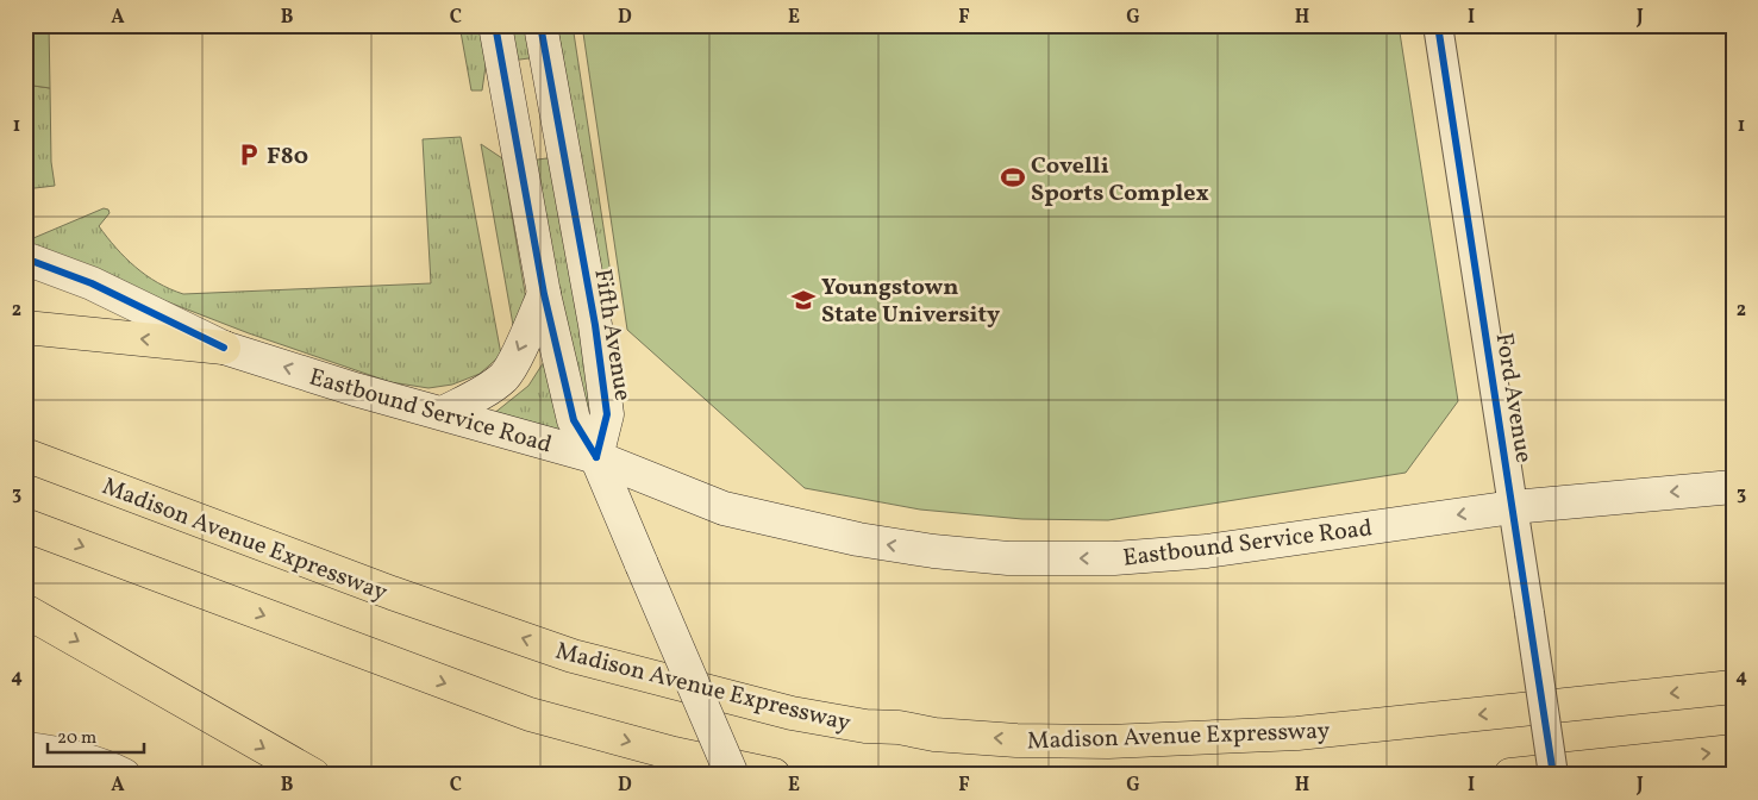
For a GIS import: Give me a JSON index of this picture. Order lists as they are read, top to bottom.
{
  "streets": {
    "highway": ["Madison Avenue Expressway"],
    "main road": ["Fifth Avenue", "Eastbound Service Road"],
    "street": ["Ford Avenue"]
  },
  "crossings": [
    ["Fifth Avenue", "Eastbound Service Road"],
    ["Ford Avenue", "Eastbound Service Road"]
  ],
  "one_way": ["Eastbound Service Road"],
  "places": {
    "parking": ["F80"],
    "sports": ["Covelli Sports Complex"],
    "school or university": ["Youngstown State University"]
  },
  "scale_bar": "20 m",
  "grid": {
    "columns": [
      "A",
      "B",
      "C",
      "D",
      "E",
      "F",
      "G",
      "H",
      "I",
      "J"
    ],
    "rows": [
      "1",
      "2",
      "3",
      "4"
    ]
  }
}
